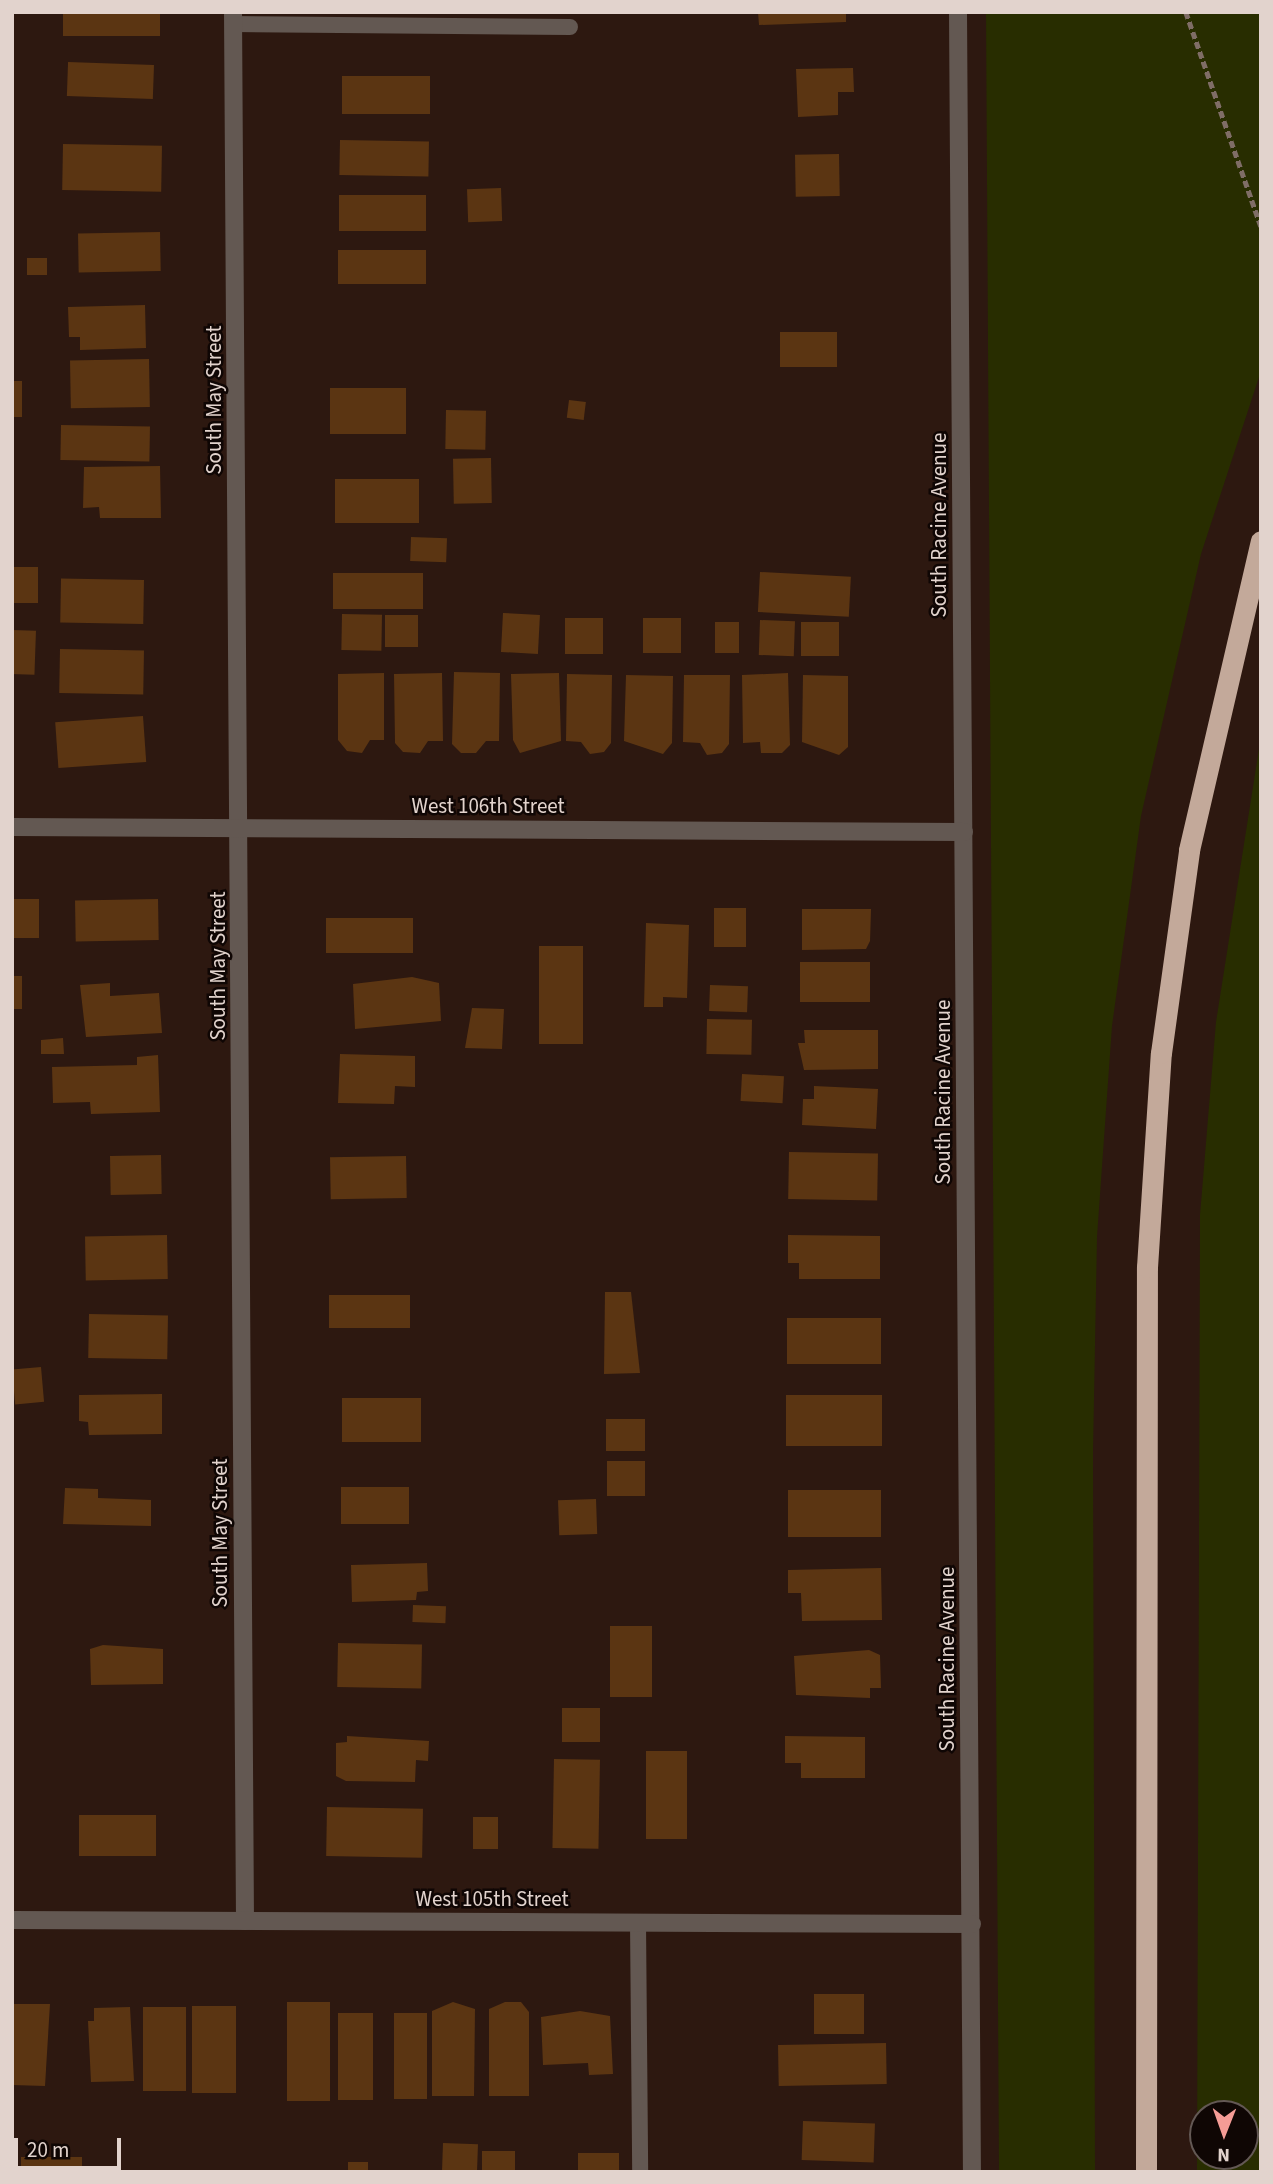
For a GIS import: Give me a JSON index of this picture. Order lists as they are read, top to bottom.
{
  "streets": {
    "street": [
      "South May Street",
      "South Racine Avenue",
      "West 106th Street",
      "West 105th Street"
    ]
  },
  "crossings": [
    ["South May Street", "West 106th Street"],
    ["South May Street", "West 105th Street"],
    ["South Racine Avenue", "West 106th Street"],
    ["South Racine Avenue", "West 105th Street"]
  ],
  "scale_bar": "20 m",
  "north": "bottom"
}
